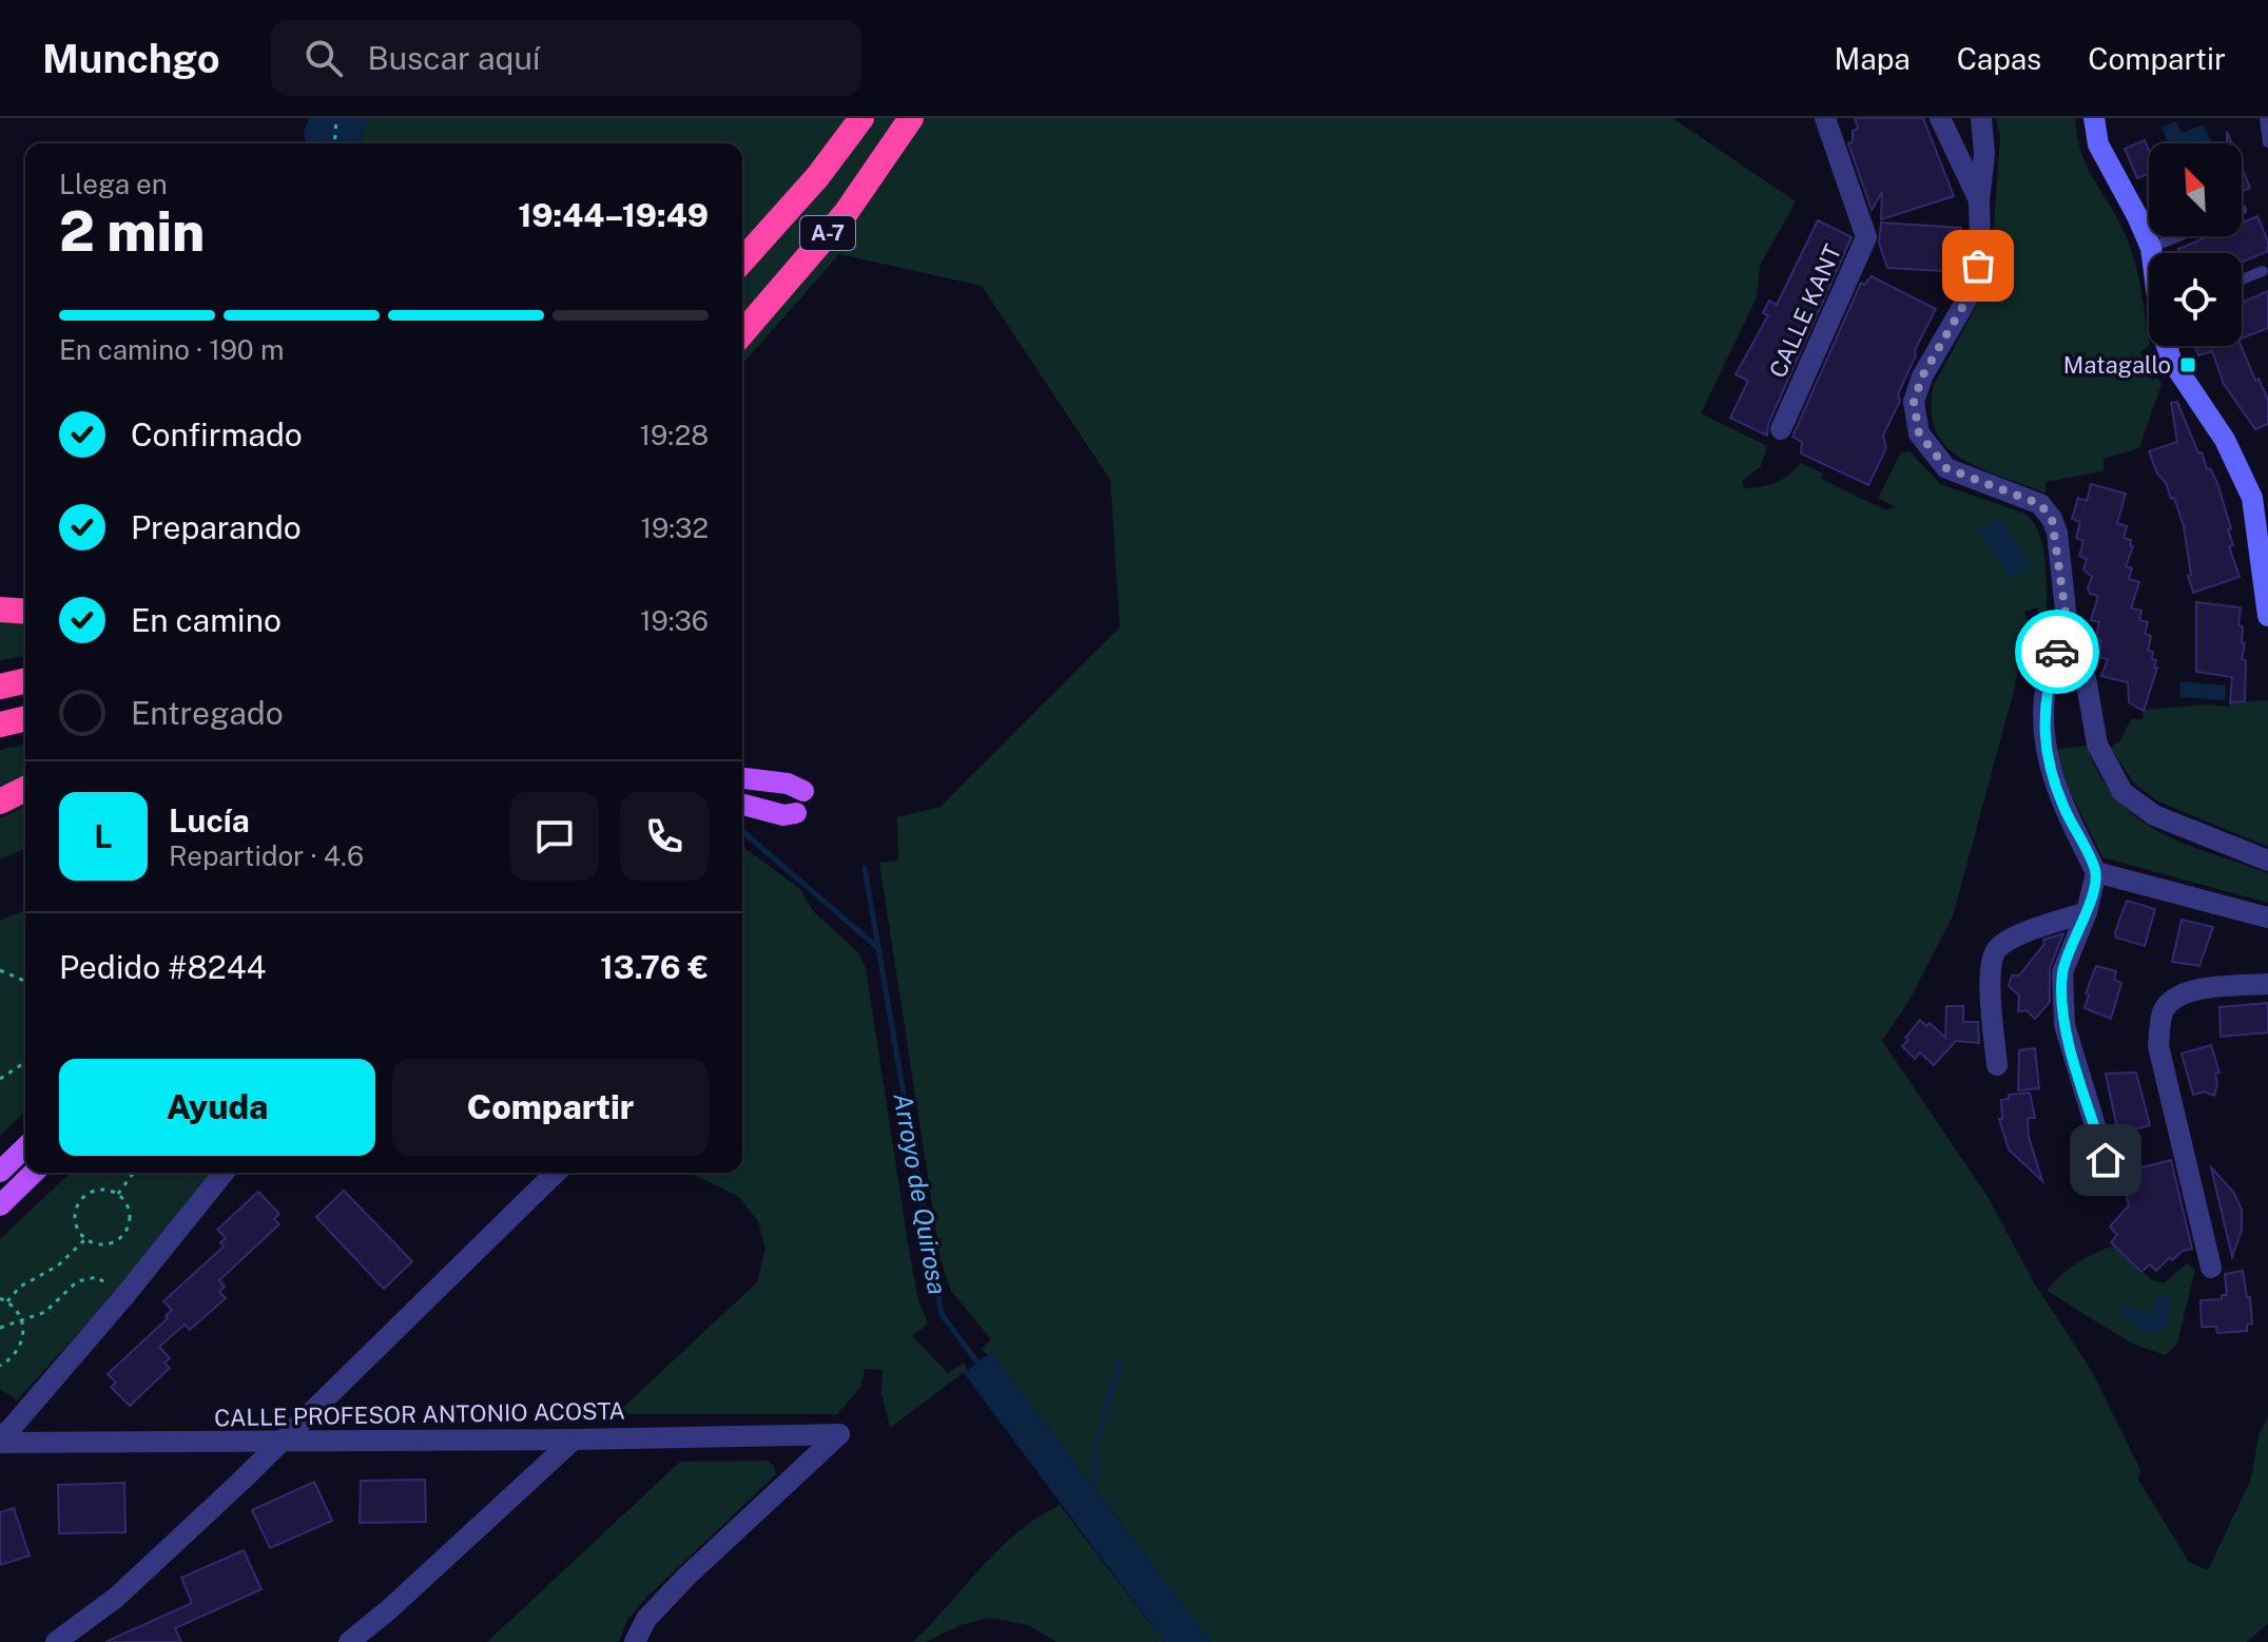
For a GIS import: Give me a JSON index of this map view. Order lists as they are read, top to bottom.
{
  "streets": {
    "highway": ["A-7"],
    "street": ["CALLE KANT", "CALLE PROFESOR ANTONIO ACOSTA"]
  },
  "water": ["Arroyo de Quirosa"],
  "places": {
    "transit": ["Matagallo"]
  },
  "north": "top left",
  "page": {
    "header": "Munchgo",
    "search": "Buscar aquí",
    "nav": ["Mapa", "Capas", "Compartir"],
    "heading": ["2 min", "Llega en", "19:44–19:49"],
    "panel": [
      "Lucía",
      "Repartidor · 4.6",
      "Pedido #8244",
      "13.76 €"
    ],
    "bar": "En camino · 190 m",
    "list": [
      ["Confirmado", "19:28"],
      ["Preparando", "19:32"],
      ["En camino", "19:36"],
      "Entregado"
    ],
    "round": "L",
    "buttons": ["Ayuda", "Compartir"]
  }
}
